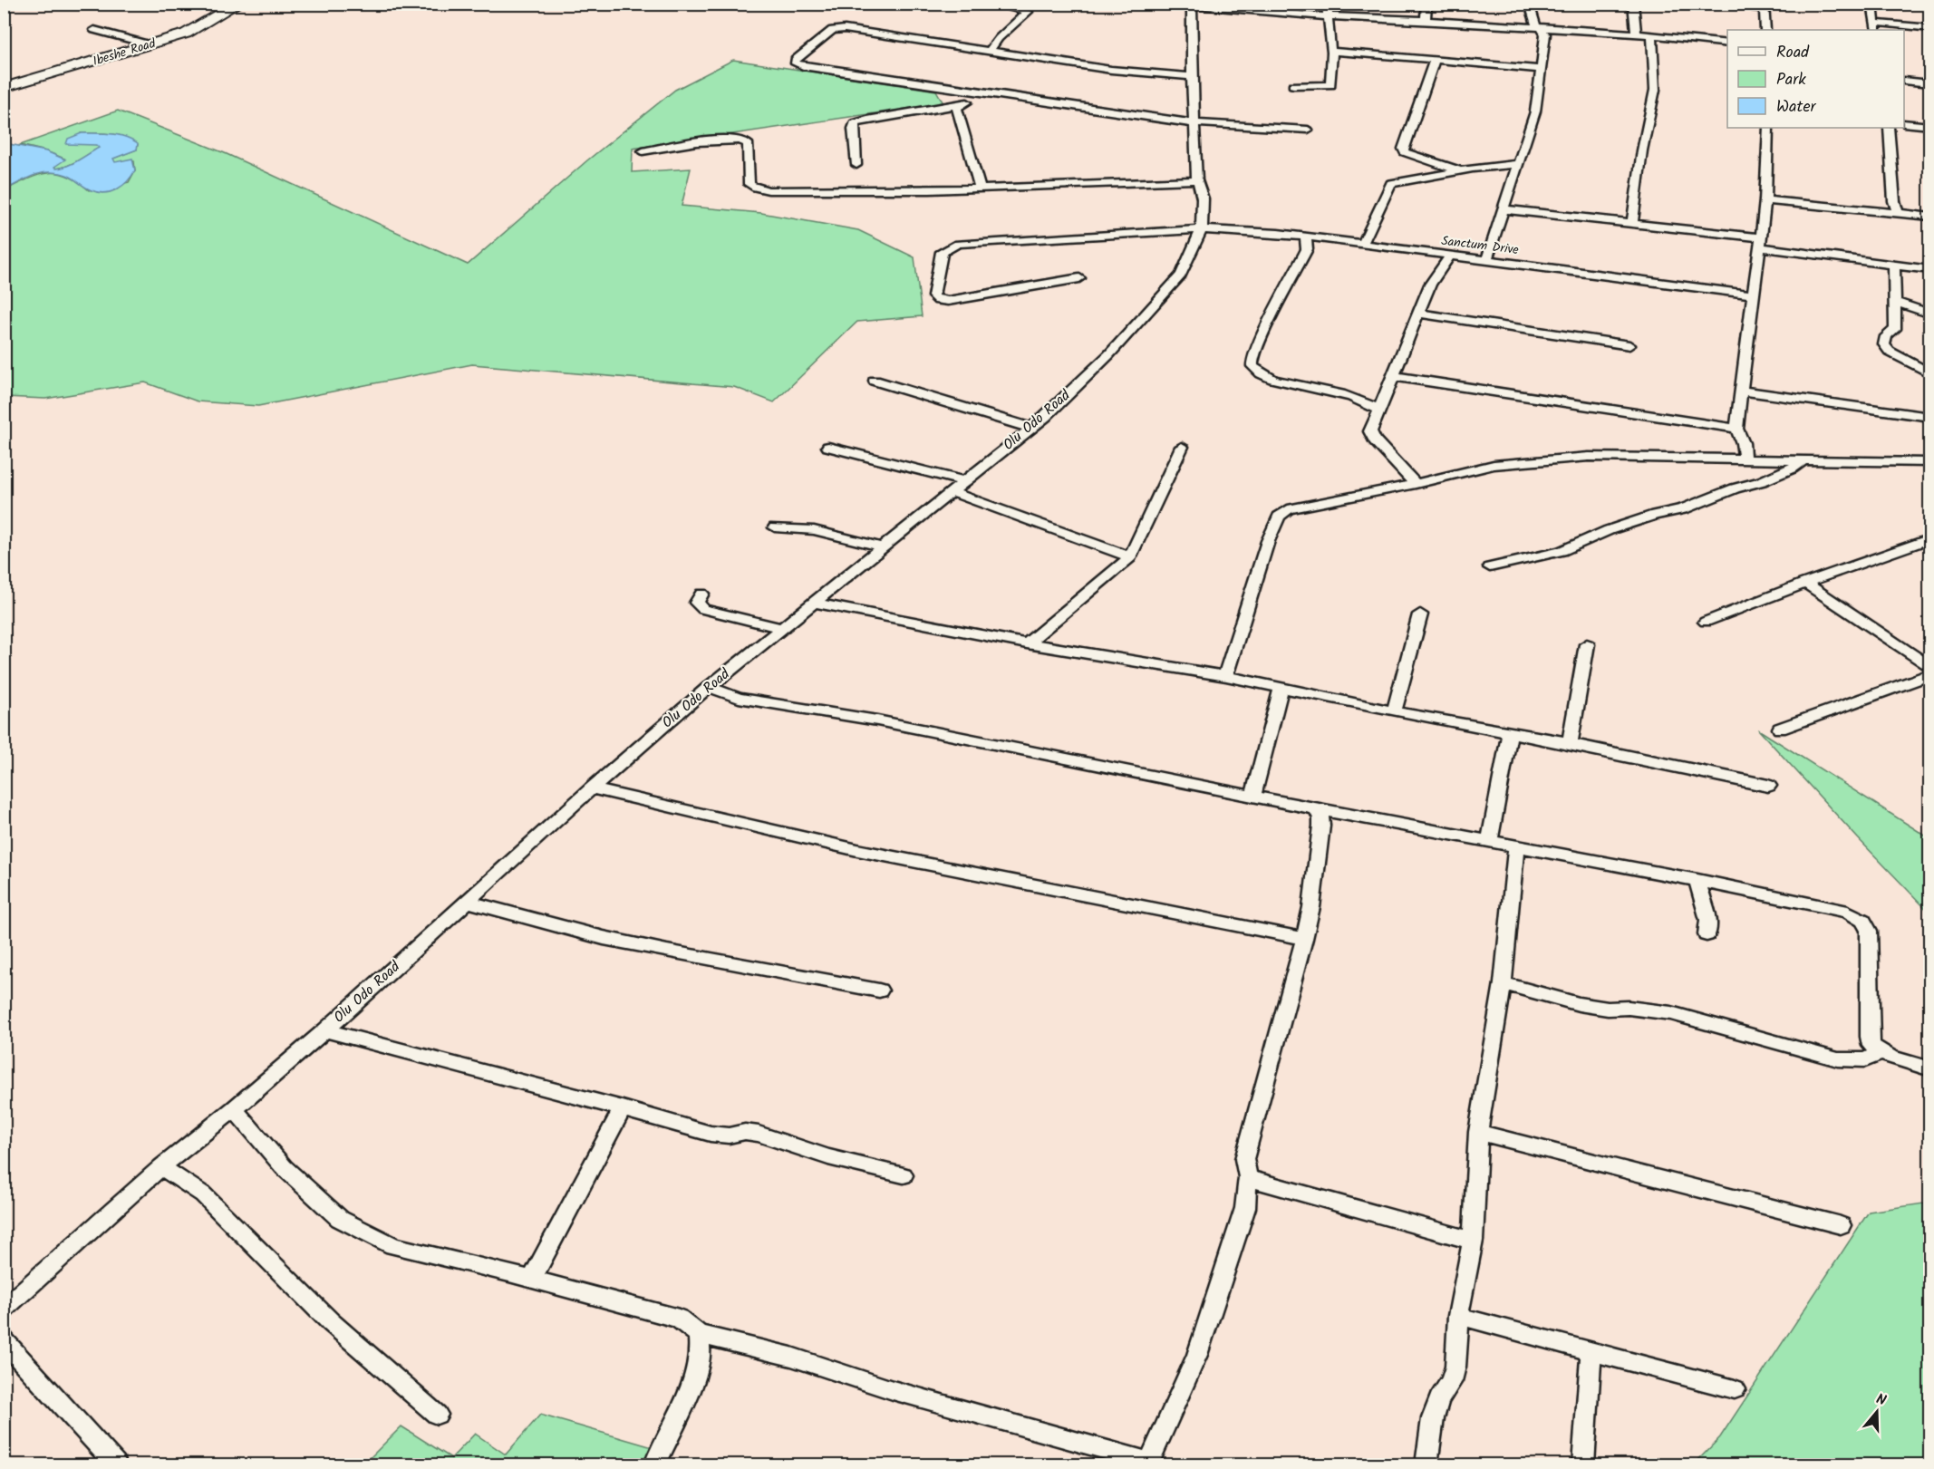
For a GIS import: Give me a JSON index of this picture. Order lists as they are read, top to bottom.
{
  "streets": {
    "main road": ["Ibeshe Road"],
    "street": ["Sanctum Drive", "Olu Odo Road"]
  },
  "crossings": [
    ["Sanctum Drive", "Olu Odo Road"]
  ],
  "legend": ["Road", "Park", "Water"],
  "north": "top"
}
